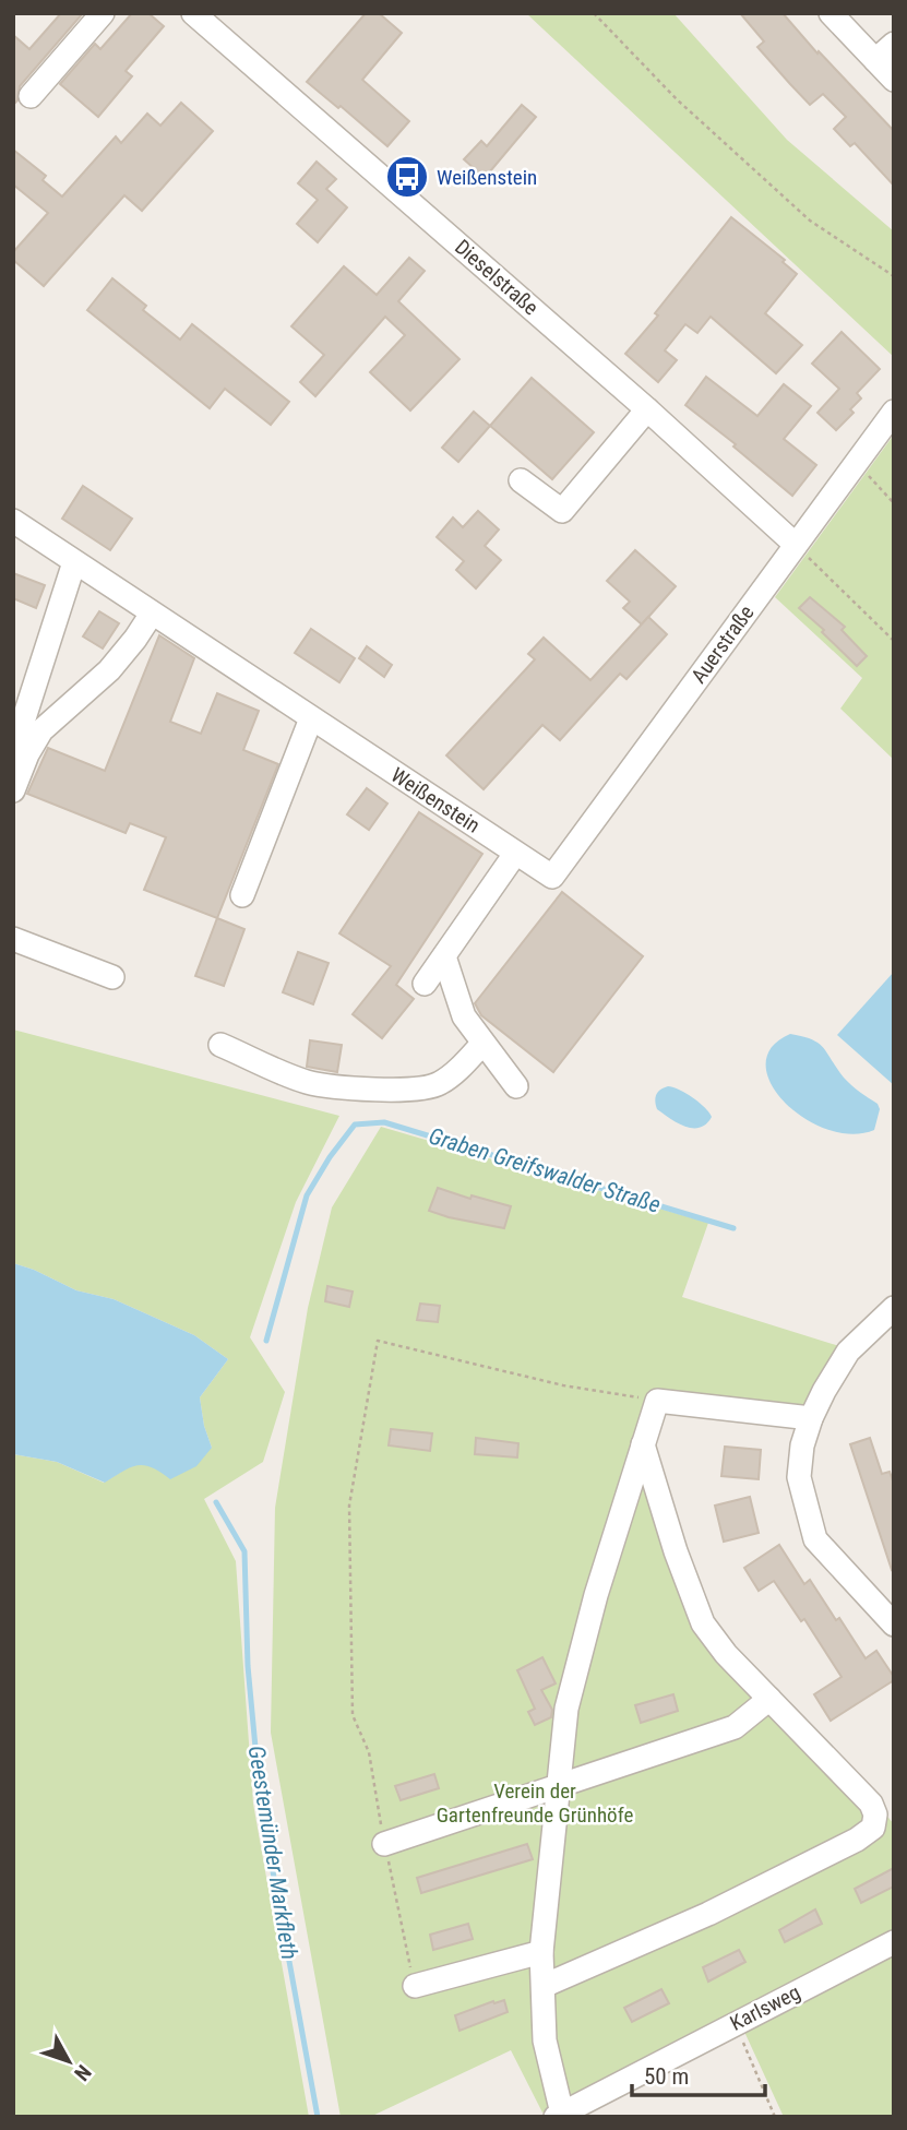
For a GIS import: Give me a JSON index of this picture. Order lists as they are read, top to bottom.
{
  "streets": {
    "street": [
      "Dieselstraße",
      "Auerstraße",
      "Weißenstein",
      "Karlsweg"
    ]
  },
  "crossings": [
    ["Dieselstraße", "Auerstraße"],
    ["Auerstraße", "Weißenstein"]
  ],
  "water": ["Graben Greifswalder Straße", "Geestemünder Markfleth"],
  "parks": ["Verein der Gartenfreunde Grünhöfe"],
  "places": {
    "bus stop": ["Weißenstein"]
  },
  "scale_bar": "50 m",
  "north": "bottom right"
}
